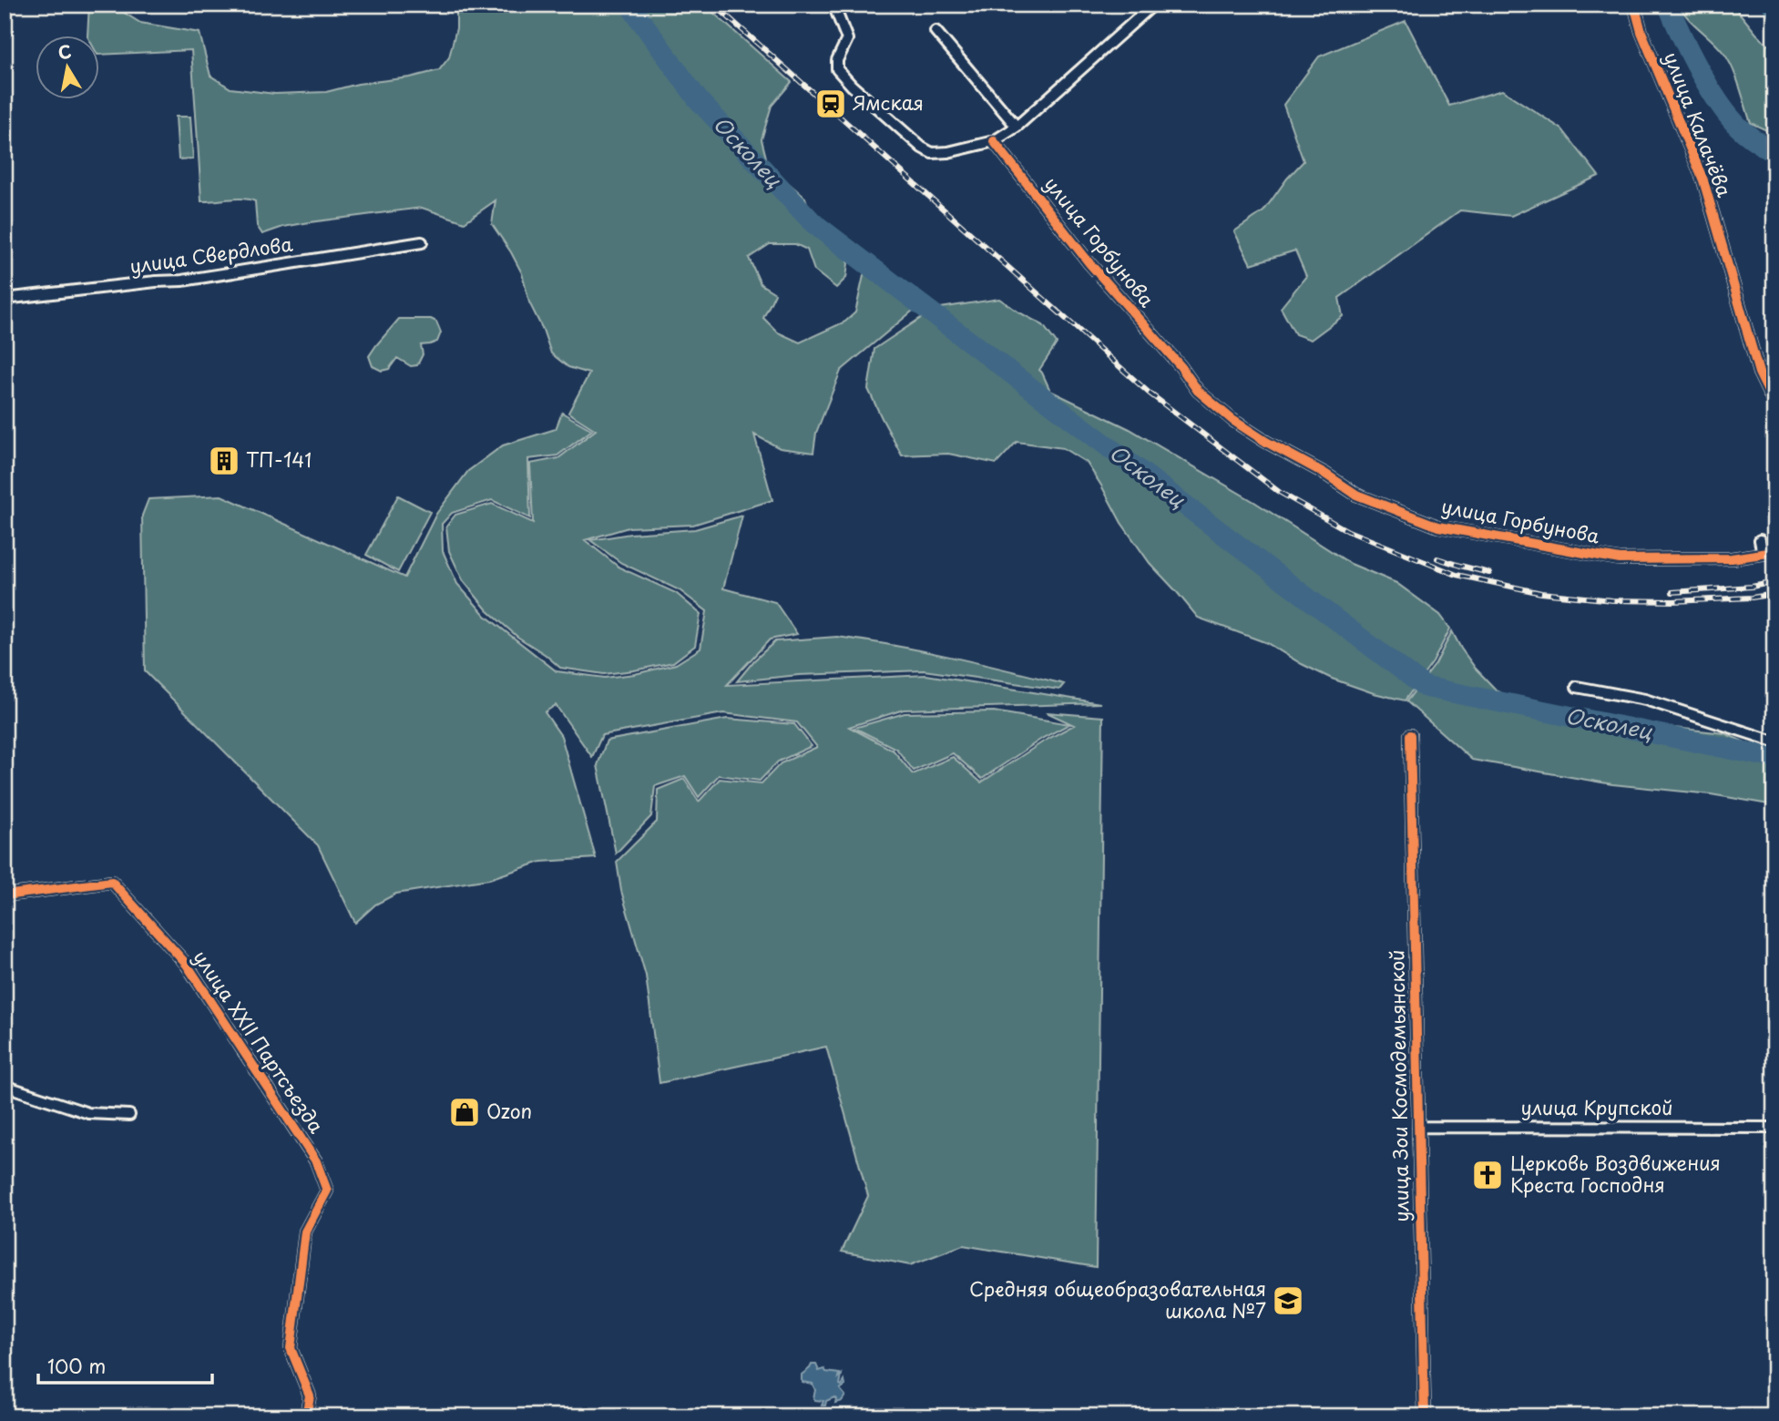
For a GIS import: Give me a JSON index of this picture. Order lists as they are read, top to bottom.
{
  "streets": {
    "street": [
      "улица Калачёва",
      "улица Горбунова",
      "улица Свердлова",
      "улица XXII Партсъезда",
      "улица Зои Космодемьянской",
      "улица Крупской"
    ]
  },
  "crossings": [
    ["улица Зои Космодемьянской", "улица Крупской"]
  ],
  "water": ["Осколец"],
  "places": {
    "station": ["Ямская"],
    "building": ["ТП-141"],
    "shop": ["Ozon"],
    "church": ["Церковь Воздвижения Креста Господня"],
    "school or university": ["Средняя общеобразовательная школа №7"]
  },
  "scale_bar": "100 m",
  "north": "top"
}
